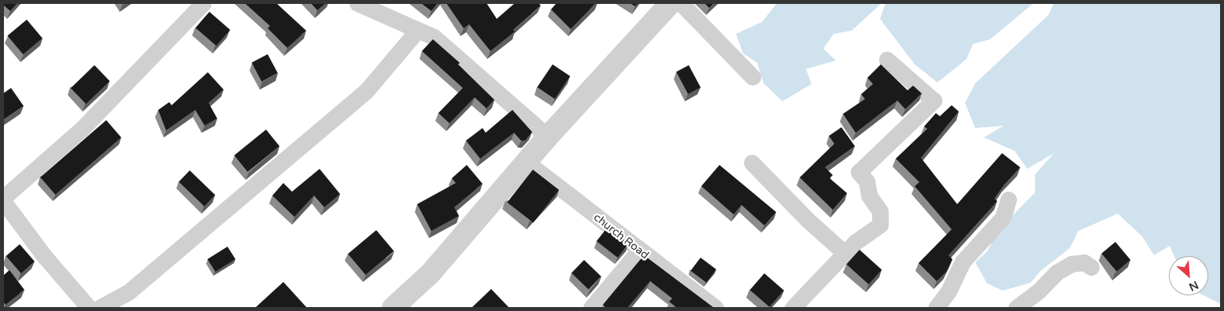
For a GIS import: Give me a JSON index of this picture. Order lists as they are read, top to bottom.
{
  "streets": {
    "street": ["church Road"]
  },
  "north": "bottom right"
}
